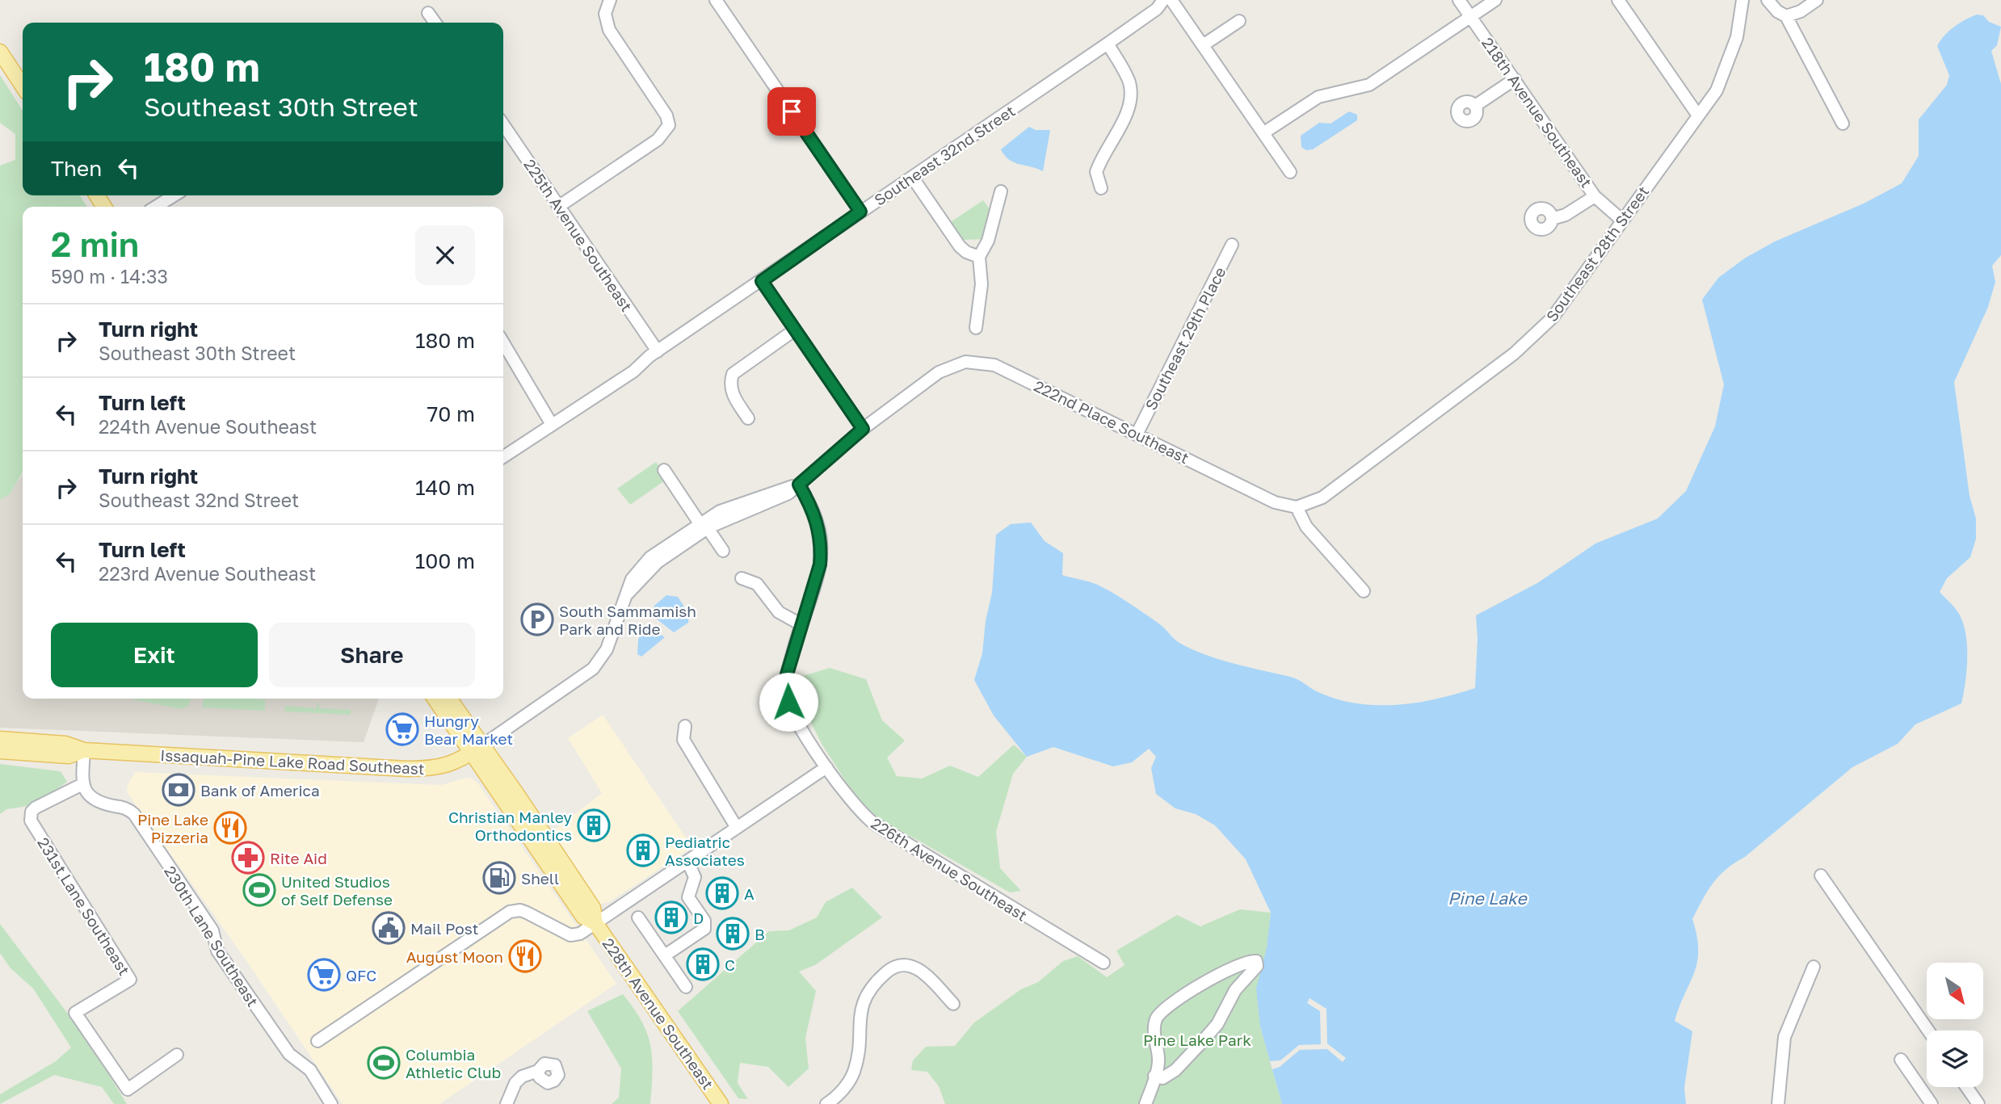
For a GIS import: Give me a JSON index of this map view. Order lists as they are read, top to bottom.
{
  "streets": {
    "main road": ["Issaquah-Pine Lake Road Southeast", "228th Avenue Southeast"],
    "street": [
      "218th Avenue Southeast",
      "Southeast 32nd Street",
      "225th Avenue Southeast",
      "Southeast 28th Street",
      "Southeast 29th Place",
      "222nd Place Southeast",
      "226th Avenue Southeast",
      "231st Lane Southeast",
      "230th Lane Southeast"
    ]
  },
  "crossings": [
    ["218th Avenue Southeast", "Southeast 28th Street"],
    ["Southeast 32nd Street", "225th Avenue Southeast"],
    ["Southeast 28th Street", "222nd Place Southeast"],
    ["Southeast 29th Place", "222nd Place Southeast"],
    ["222nd Place Southeast", "Issaquah-Pine Lake Road Southeast"],
    ["Issaquah-Pine Lake Road Southeast", "228th Avenue Southeast"],
    ["231st Lane Southeast", "230th Lane Southeast"]
  ],
  "water": ["Pine Lake"],
  "parks": ["Pine Lake Park"],
  "places": {
    "parking": ["South Sammamish Park and Ride"],
    "supermarket": ["Hungry Bear Market", "QFC"],
    "bank": ["Bank of America"],
    "building": [
      "Christian Manley Orthodontics",
      "Pediatric Associates",
      "A",
      "D",
      "B",
      "C"
    ],
    "restaurant": ["Pine Lake Pizzeria", "August Moon"],
    "pharmacy": ["Rite Aid"],
    "fuel station": ["Shell"],
    "sports": ["United Studios of Self Defense", "Columbia Athletic Club"],
    "public building": ["Mail Post"]
  },
  "north": "bottom right",
  "page": {
    "turn": ["180 m", "Southeast 30th Street"],
    "then": "Then",
    "heading": ["2 min", "590 m · 14:33"],
    "list": [
      {
        "name": "Turn right",
        "note": "Southeast 30th Street",
        "value": "180 m"
      },
      {
        "name": "Turn left",
        "note": "224th Avenue Southeast",
        "value": "70 m"
      },
      {
        "name": "Turn right",
        "note": "Southeast 32nd Street",
        "value": "140 m"
      },
      {
        "name": "Turn left",
        "note": "223rd Avenue Southeast",
        "value": "100 m"
      }
    ],
    "buttons": ["Exit", "Share"]
  }
}
